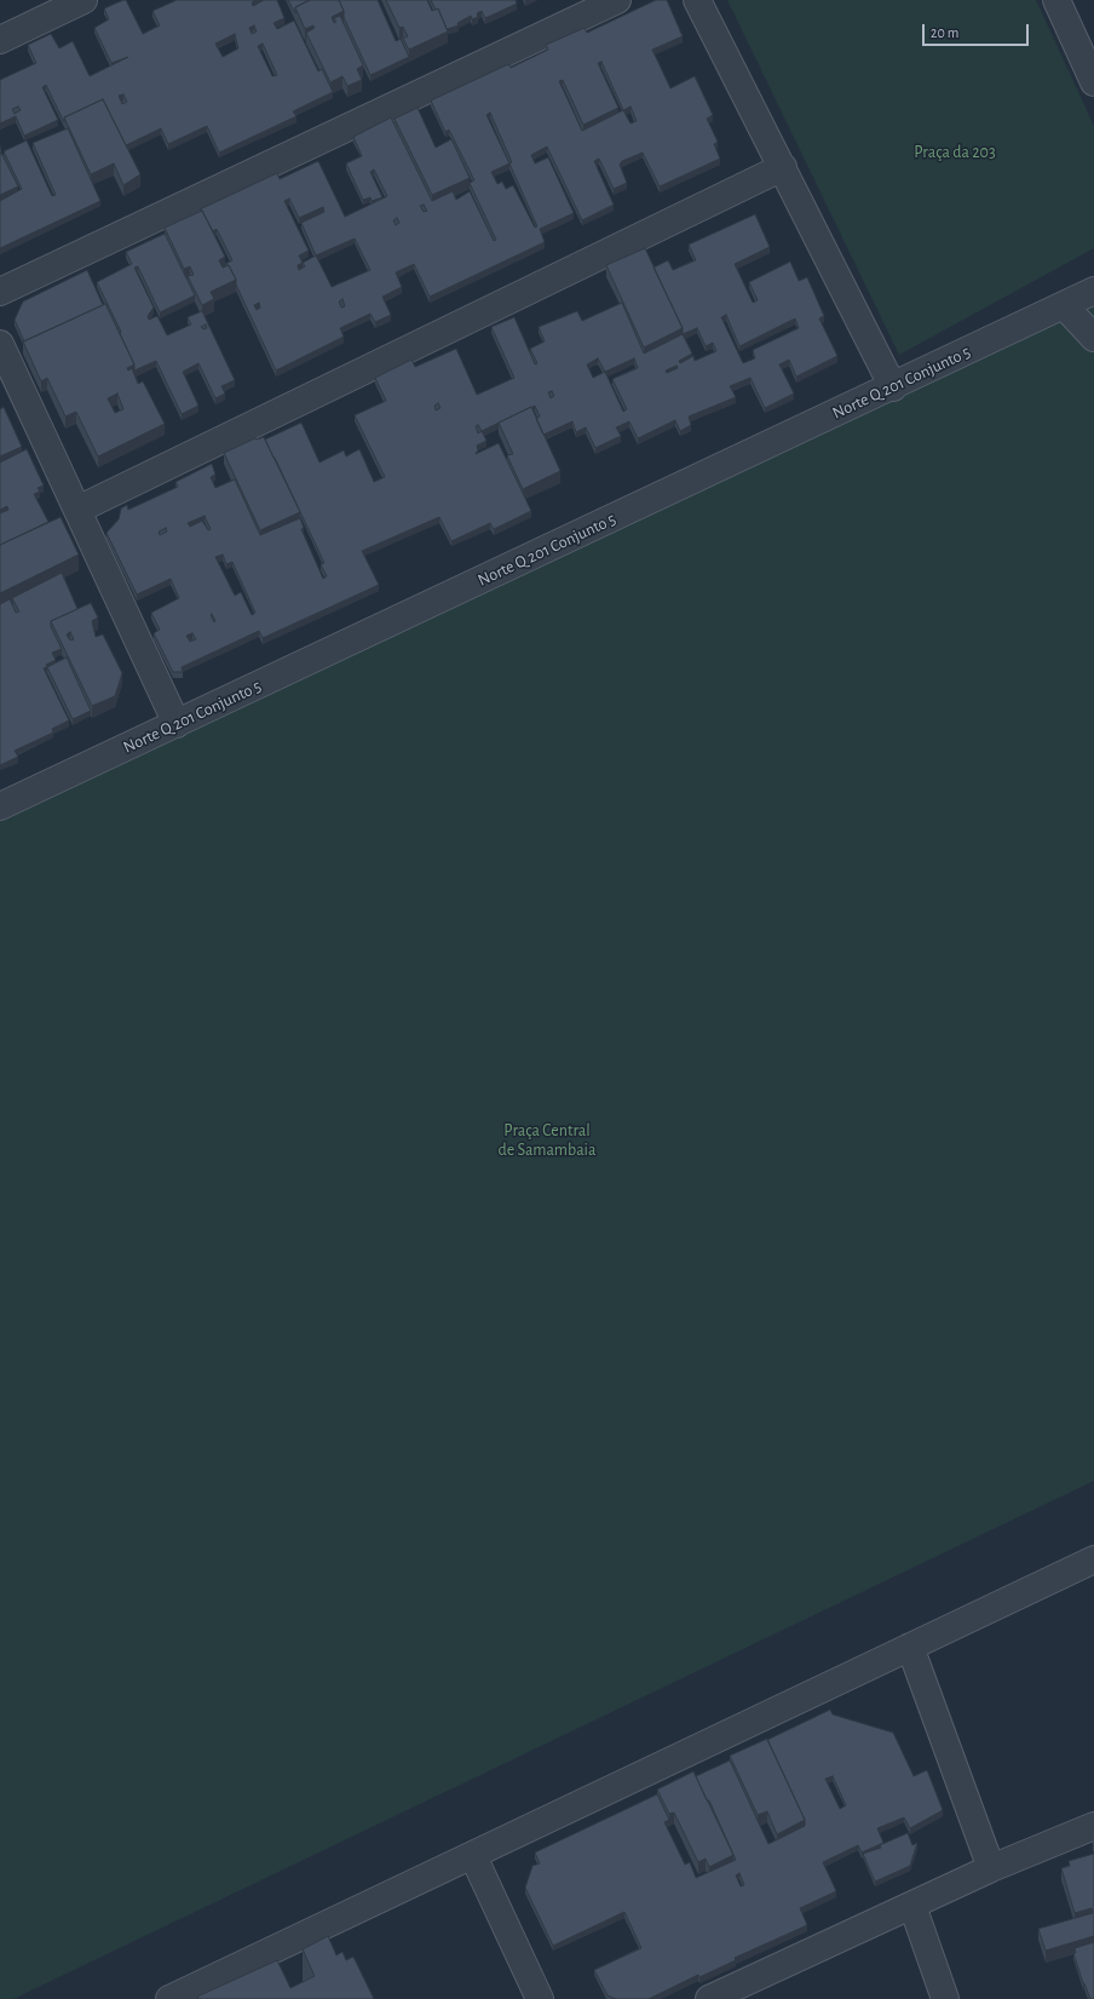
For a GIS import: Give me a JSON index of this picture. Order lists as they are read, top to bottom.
{
  "streets": {
    "street": ["Norte Q 201 Conjunto 5"]
  },
  "parks": ["Praça da 203", "Praça Central de Samambaia"],
  "scale_bar": "20 m"
}
